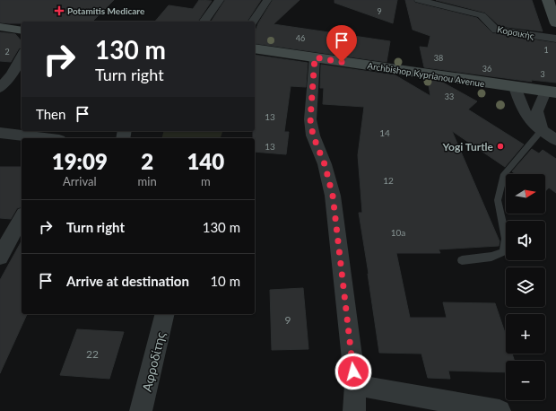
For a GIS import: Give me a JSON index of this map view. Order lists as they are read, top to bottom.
{
  "streets": {
    "main road": ["Archbishop Kyprianou Avenue"],
    "street": ["Κορσικής", "Αφροδίτης"]
  },
  "places": {
    "health": ["Potamitis Medicare"],
    "other": ["Yogi Turtle"]
  },
  "house_numbers": [
    "9",
    "46",
    "1",
    "2",
    "38",
    "36",
    "3",
    "33",
    "13",
    "14",
    "13",
    "12",
    "10a",
    "9",
    "22"
  ],
  "north": "right",
  "page": {
    "turn": ["130 m", "Turn right"],
    "then": "Then",
    "eta": [
      "19:09",
      "Arrival",
      "2",
      "min",
      "140",
      "m"
    ],
    "map_buttons": ["+", "−"],
    "list": [
      {
        "name": "Turn right",
        "value": "130 m"
      },
      {
        "name": "Arrive at destination",
        "value": "10 m"
      }
    ]
  }
}
